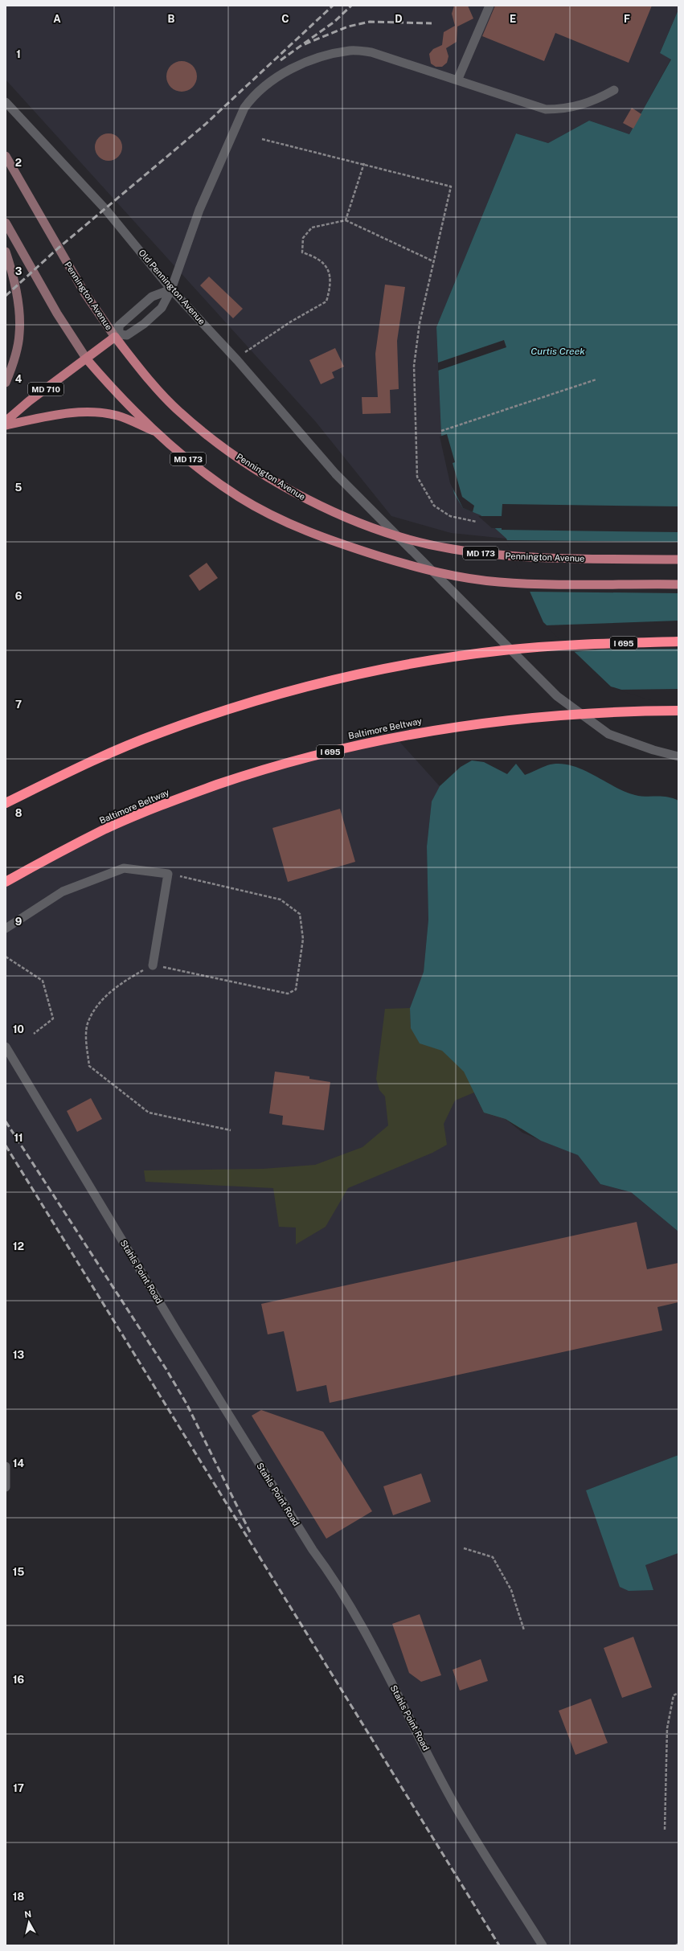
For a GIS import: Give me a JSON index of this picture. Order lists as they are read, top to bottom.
{
  "streets": {
    "highway": ["I 695", "Baltimore Beltway"],
    "main road": ["Pennington Avenue", "MD 710", "MD 173"],
    "street": ["Old Pennington Avenue", "Stahls Point Road"]
  },
  "crossings": [
    ["Pennington Avenue", "MD 710"],
    ["MD 710", "MD 173"]
  ],
  "water": ["Curtis Creek"],
  "north": "top",
  "grid": {
    "columns": [
      "A",
      "B",
      "C",
      "D",
      "E",
      "F"
    ],
    "rows": [
      "1",
      "2",
      "3",
      "4",
      "5",
      "6",
      "7",
      "8",
      "9",
      "10",
      "11",
      "12",
      "13",
      "14",
      "15",
      "16",
      "17",
      "18"
    ]
  }
}
